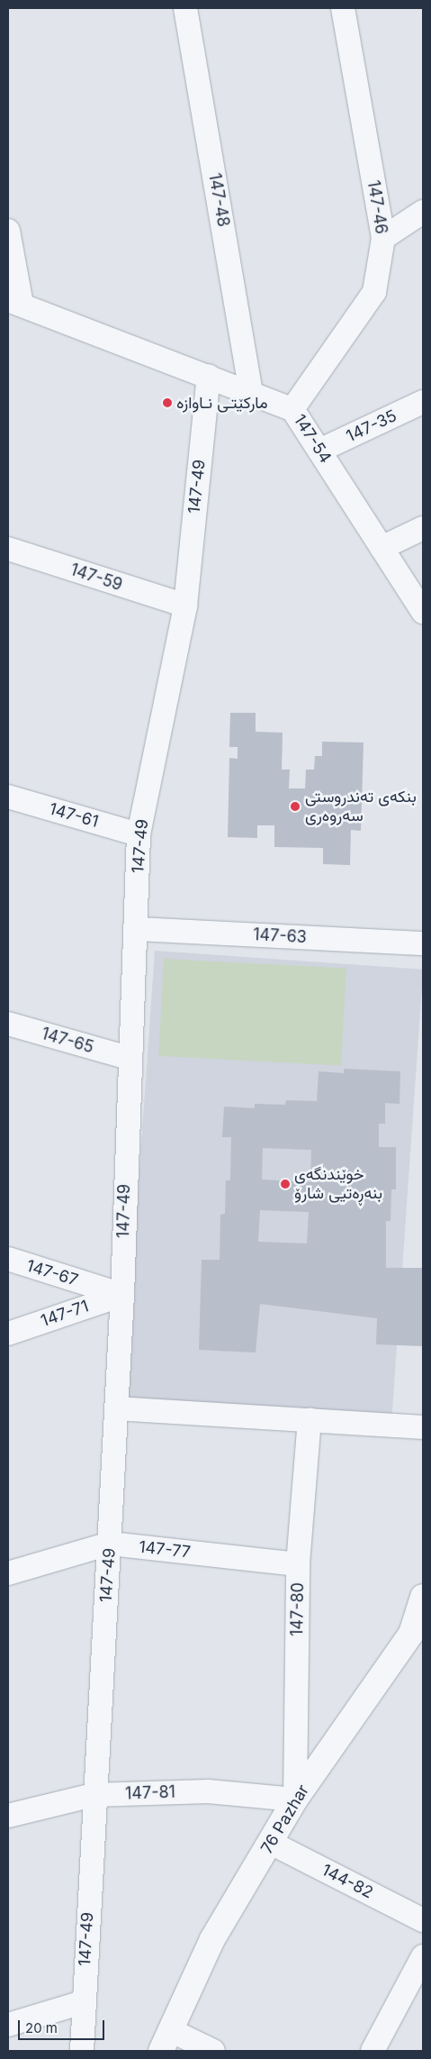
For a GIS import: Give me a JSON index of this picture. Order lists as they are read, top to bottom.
{
  "streets": {
    "street": [
      "147-48",
      "147-46",
      "147-35",
      "147-54",
      "147-49",
      "147-59",
      "147-61",
      "147-63",
      "147-65",
      "147-67",
      "147-71",
      "147-77",
      "147-80",
      "147-81",
      "76 Pazhar",
      "144-82"
    ]
  },
  "crossings": [
    ["147-48", "147-54"],
    ["147-46", "147-54"],
    ["147-35", "147-54"],
    ["147-54", "147-49"],
    ["147-49", "147-59"],
    ["147-49", "147-61"],
    ["147-49", "147-63"],
    ["147-49", "147-65"],
    ["147-49", "147-67"],
    ["147-49", "147-71"],
    ["147-49", "147-77"],
    ["147-49", "147-81"],
    ["147-67", "147-71"],
    ["147-77", "147-80"],
    ["147-80", "147-81"],
    ["147-80", "76 Pazhar"],
    ["147-81", "76 Pazhar"],
    ["76 Pazhar", "144-82"]
  ],
  "places": ["مارکێتـی نـاوازە", "بنکەی تەندروستی سەروەری", "خوێندنگەی بنەڕەتیی شارۆ"],
  "scale_bar": "20 m"
}
